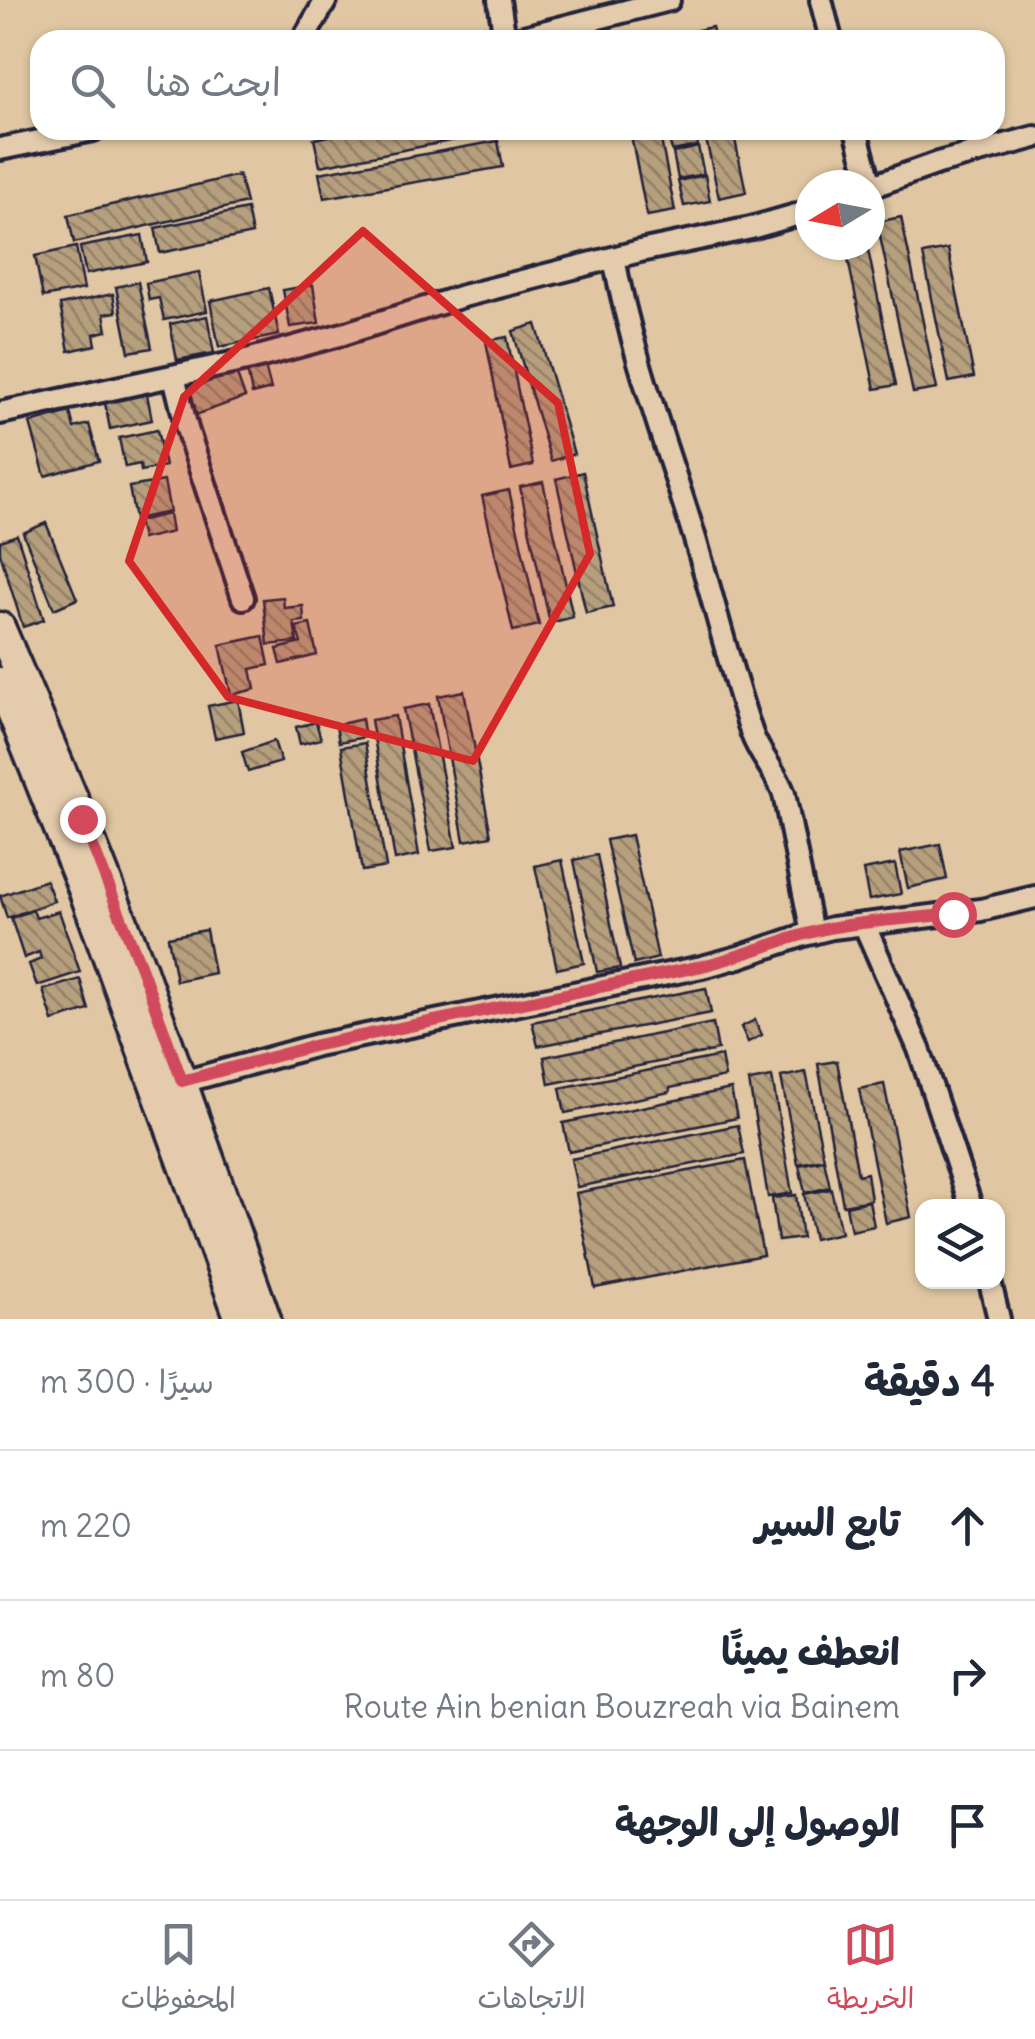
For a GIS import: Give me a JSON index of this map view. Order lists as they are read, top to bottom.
{
  "north": "left",
  "page": {
    "search": "ابحث هنا",
    "heading": ["4 دقيقة", "سيرًا · 300 m"],
    "list": [
      ["تابع السير", "220 m"],
      ["انعطف يمينًا", "Route Ain benian Bouzreah via Bainem", "80 m"],
      "الوصول إلى الوجهة"
    ],
    "nav": ["الخريطة", "الاتجاهات", "المحفوظات"]
  }
}
